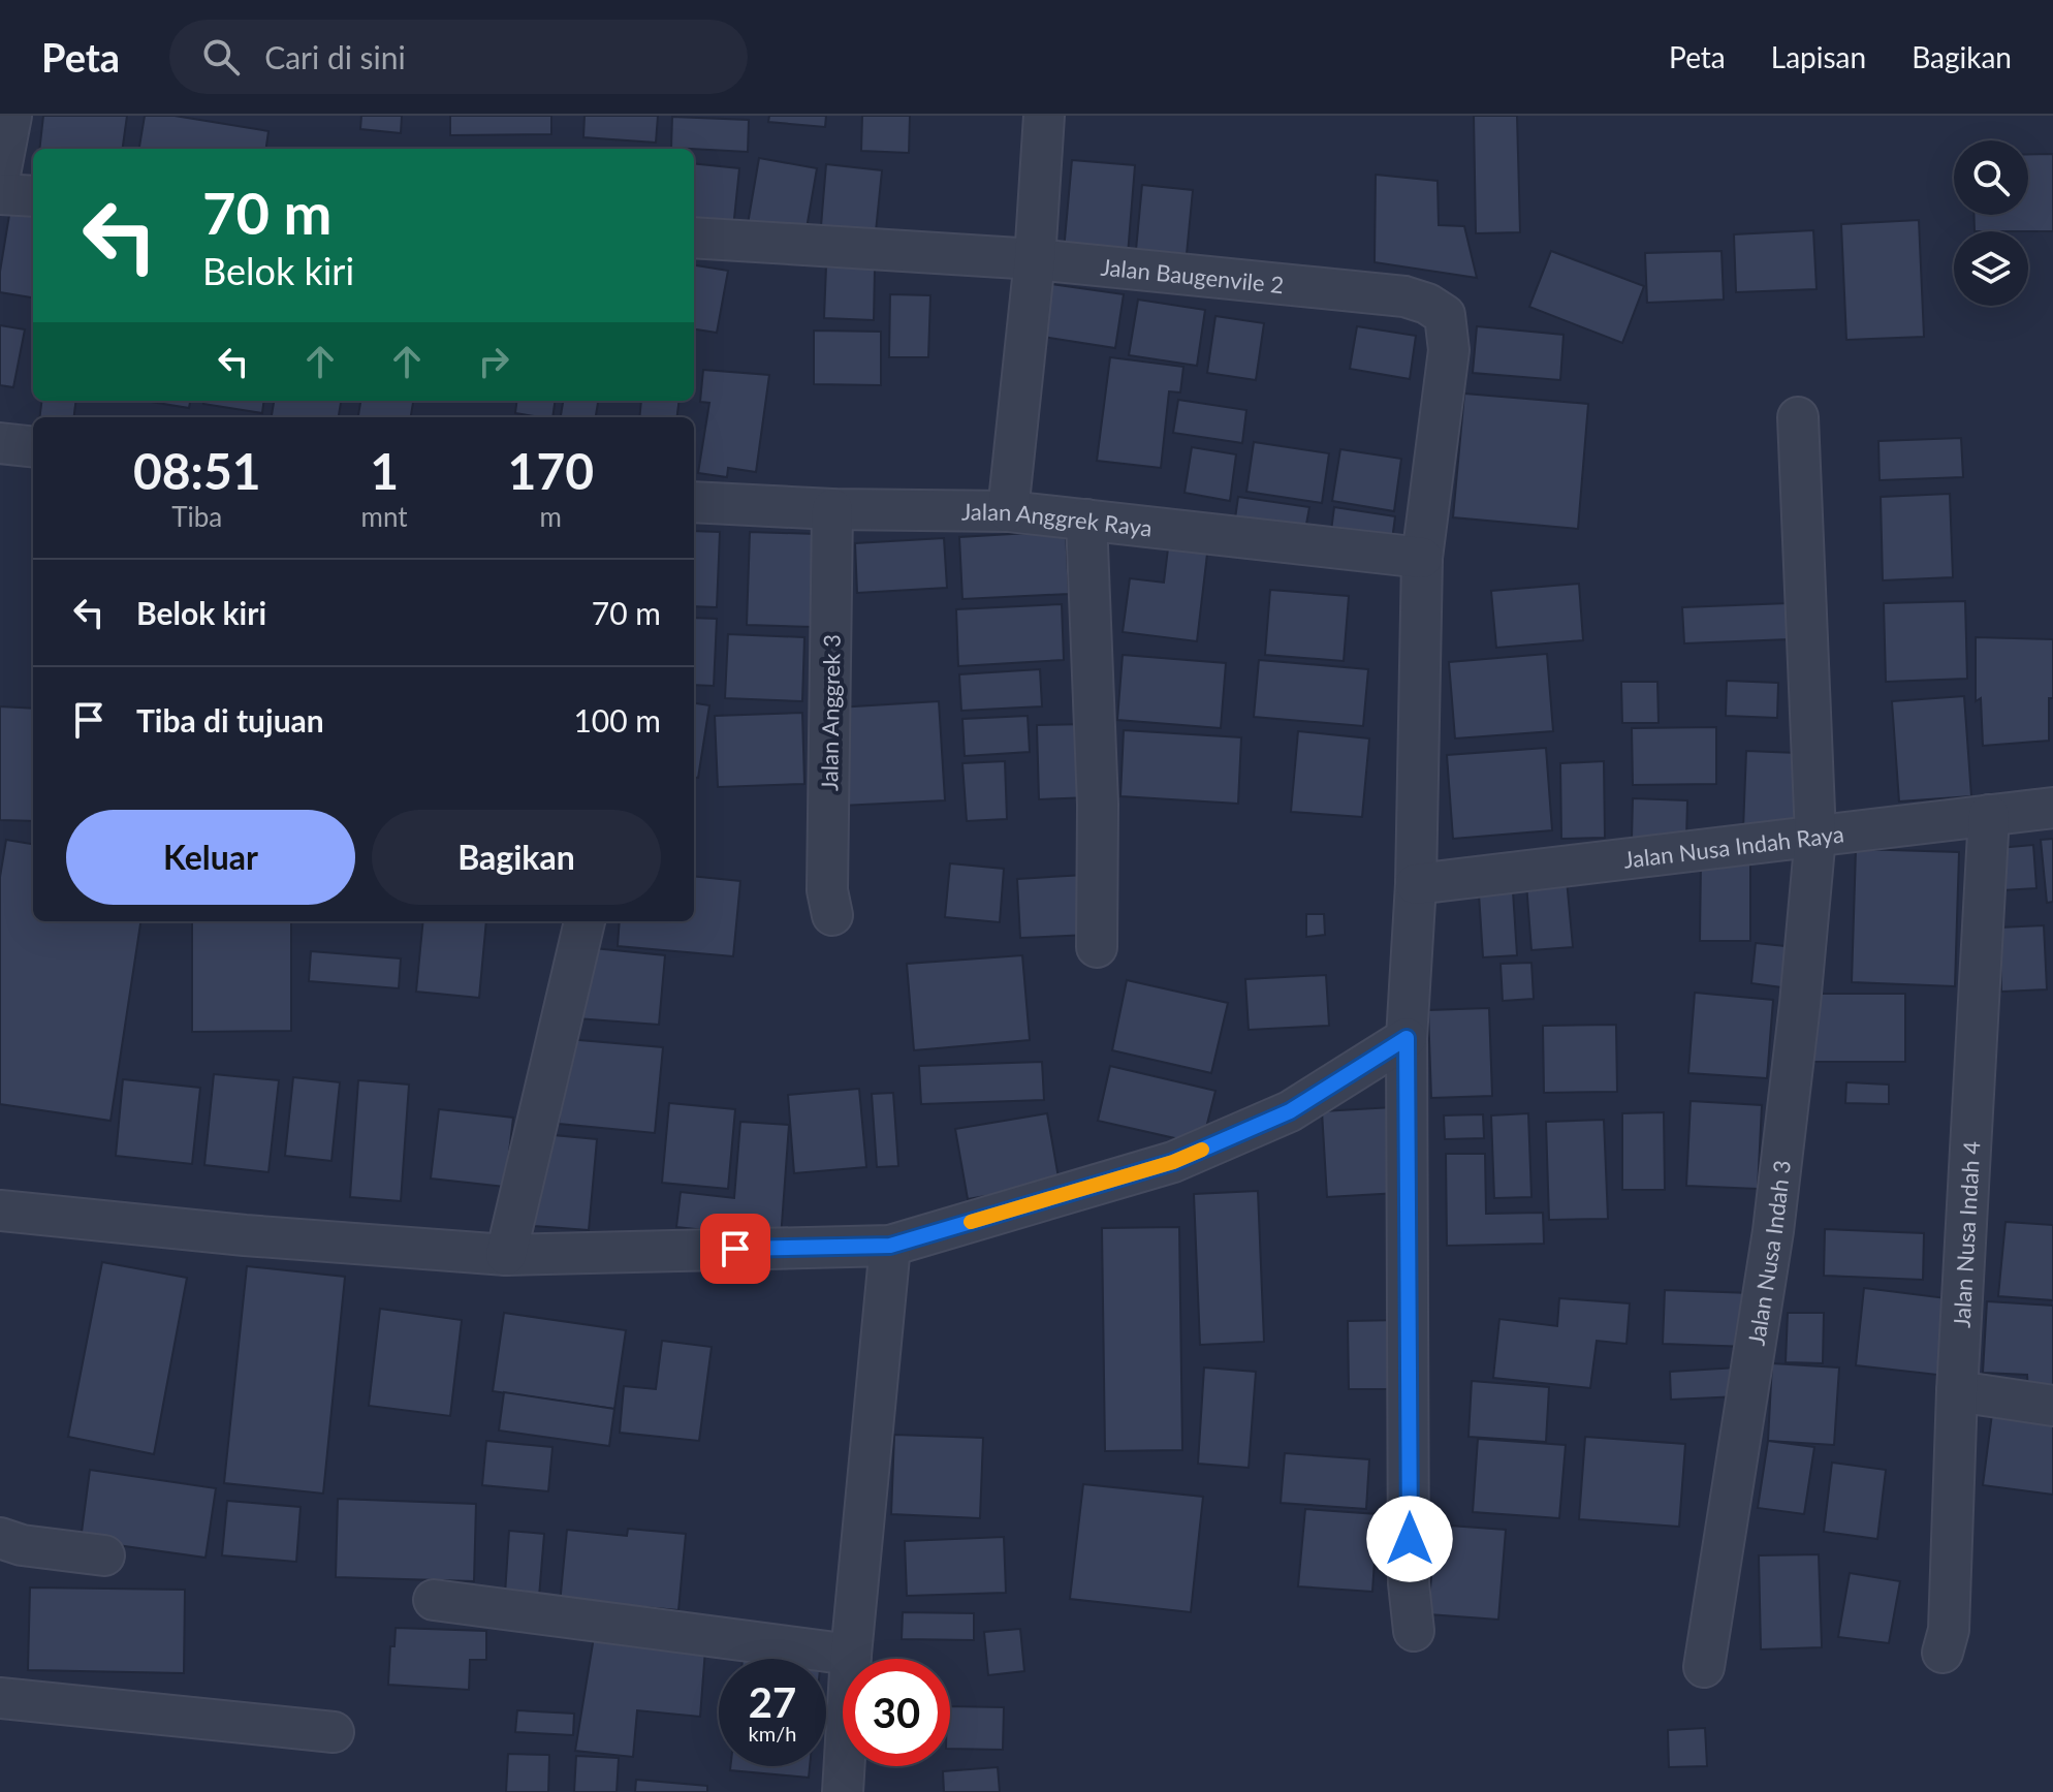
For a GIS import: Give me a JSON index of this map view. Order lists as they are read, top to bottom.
{
  "streets": {
    "street": [
      "Jalan Baugenvile 2",
      "Jalan Anggrek Raya",
      "Jalan Anggrek 3",
      "Jalan Nusa Indah Raya",
      "Jalan Nusa Indah 4",
      "Jalan Nusa Indah 3"
    ]
  },
  "crossings": [
    ["Jalan Baugenvile 2", "Jalan Anggrek Raya"],
    ["Jalan Anggrek Raya", "Jalan Anggrek 3"],
    ["Jalan Nusa Indah Raya", "Jalan Nusa Indah 4"],
    ["Jalan Nusa Indah Raya", "Jalan Nusa Indah 3"]
  ],
  "page": {
    "header": "Peta",
    "search": "Cari di sini",
    "nav": ["Peta", "Lapisan", "Bagikan"],
    "turn": ["70 m", "Belok kiri"],
    "eta": [
      "08:51",
      "Tiba",
      "1",
      "mnt",
      "170",
      "m"
    ],
    "list": [
      {
        "name": "Belok kiri",
        "value": "70 m"
      },
      {
        "name": "Tiba di tujuan",
        "value": "100 m"
      }
    ],
    "buttons": ["Keluar", "Bagikan"],
    "speed": "27 km/h",
    "limit": "30"
  }
}
